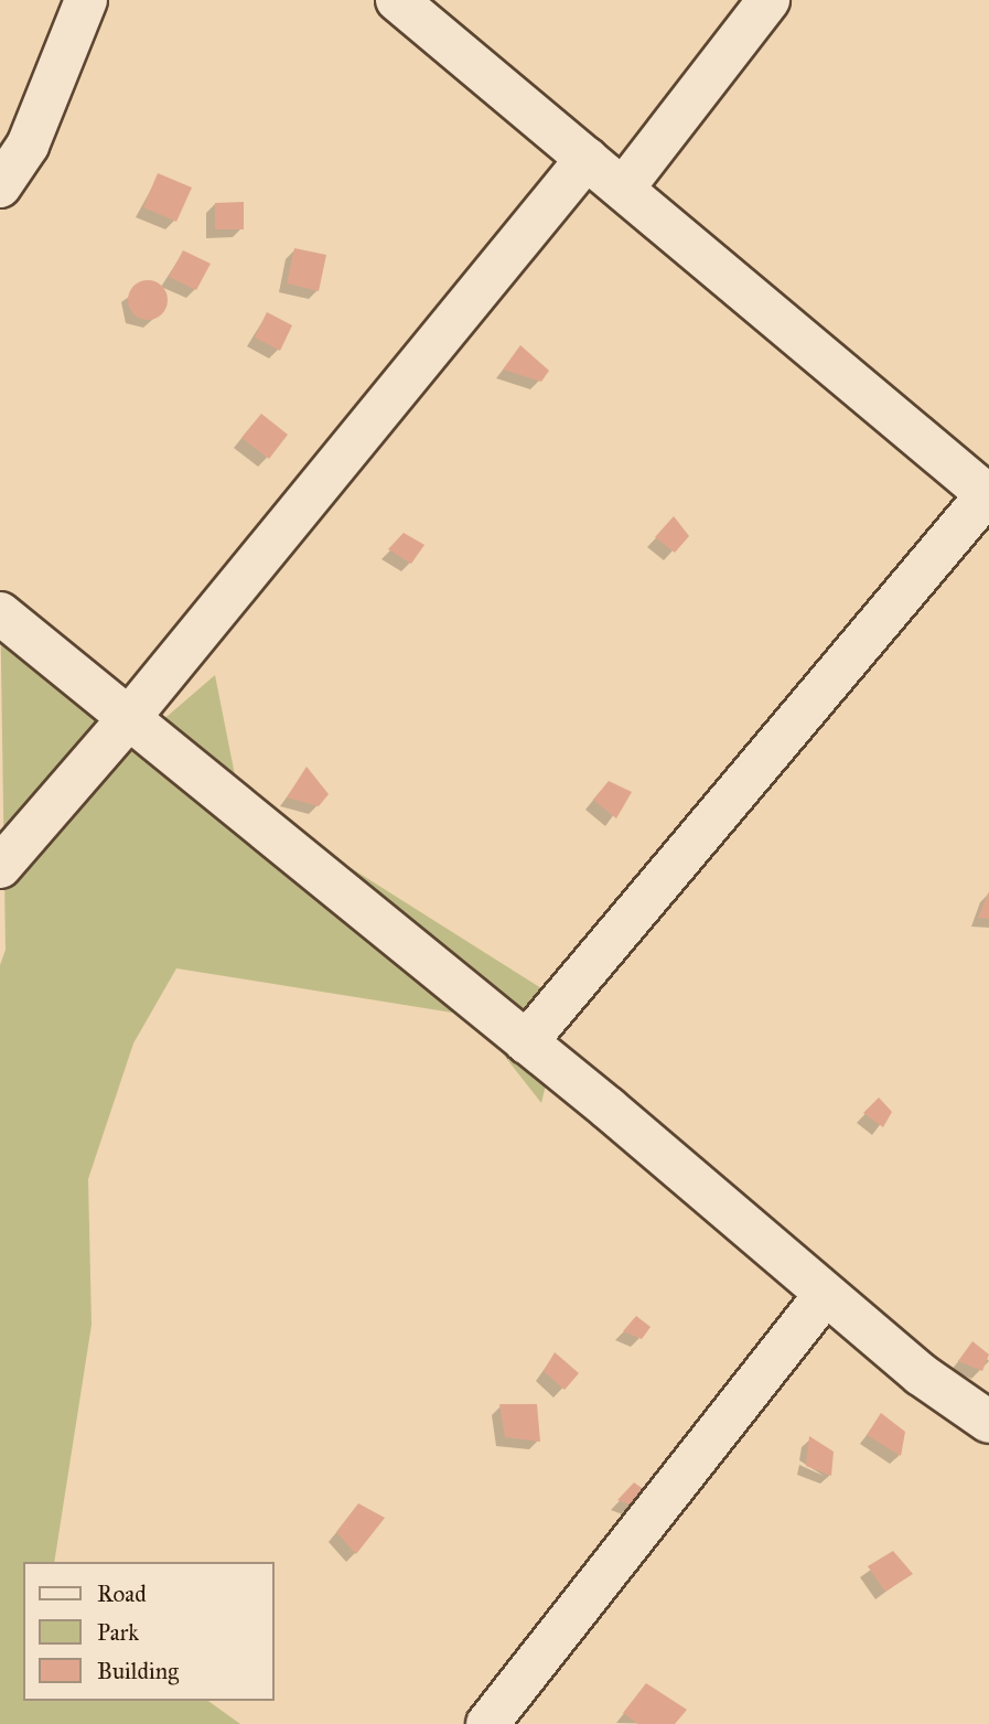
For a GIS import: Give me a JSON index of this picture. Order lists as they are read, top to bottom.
{
  "legend": ["Road", "Park", "Building"]
}
